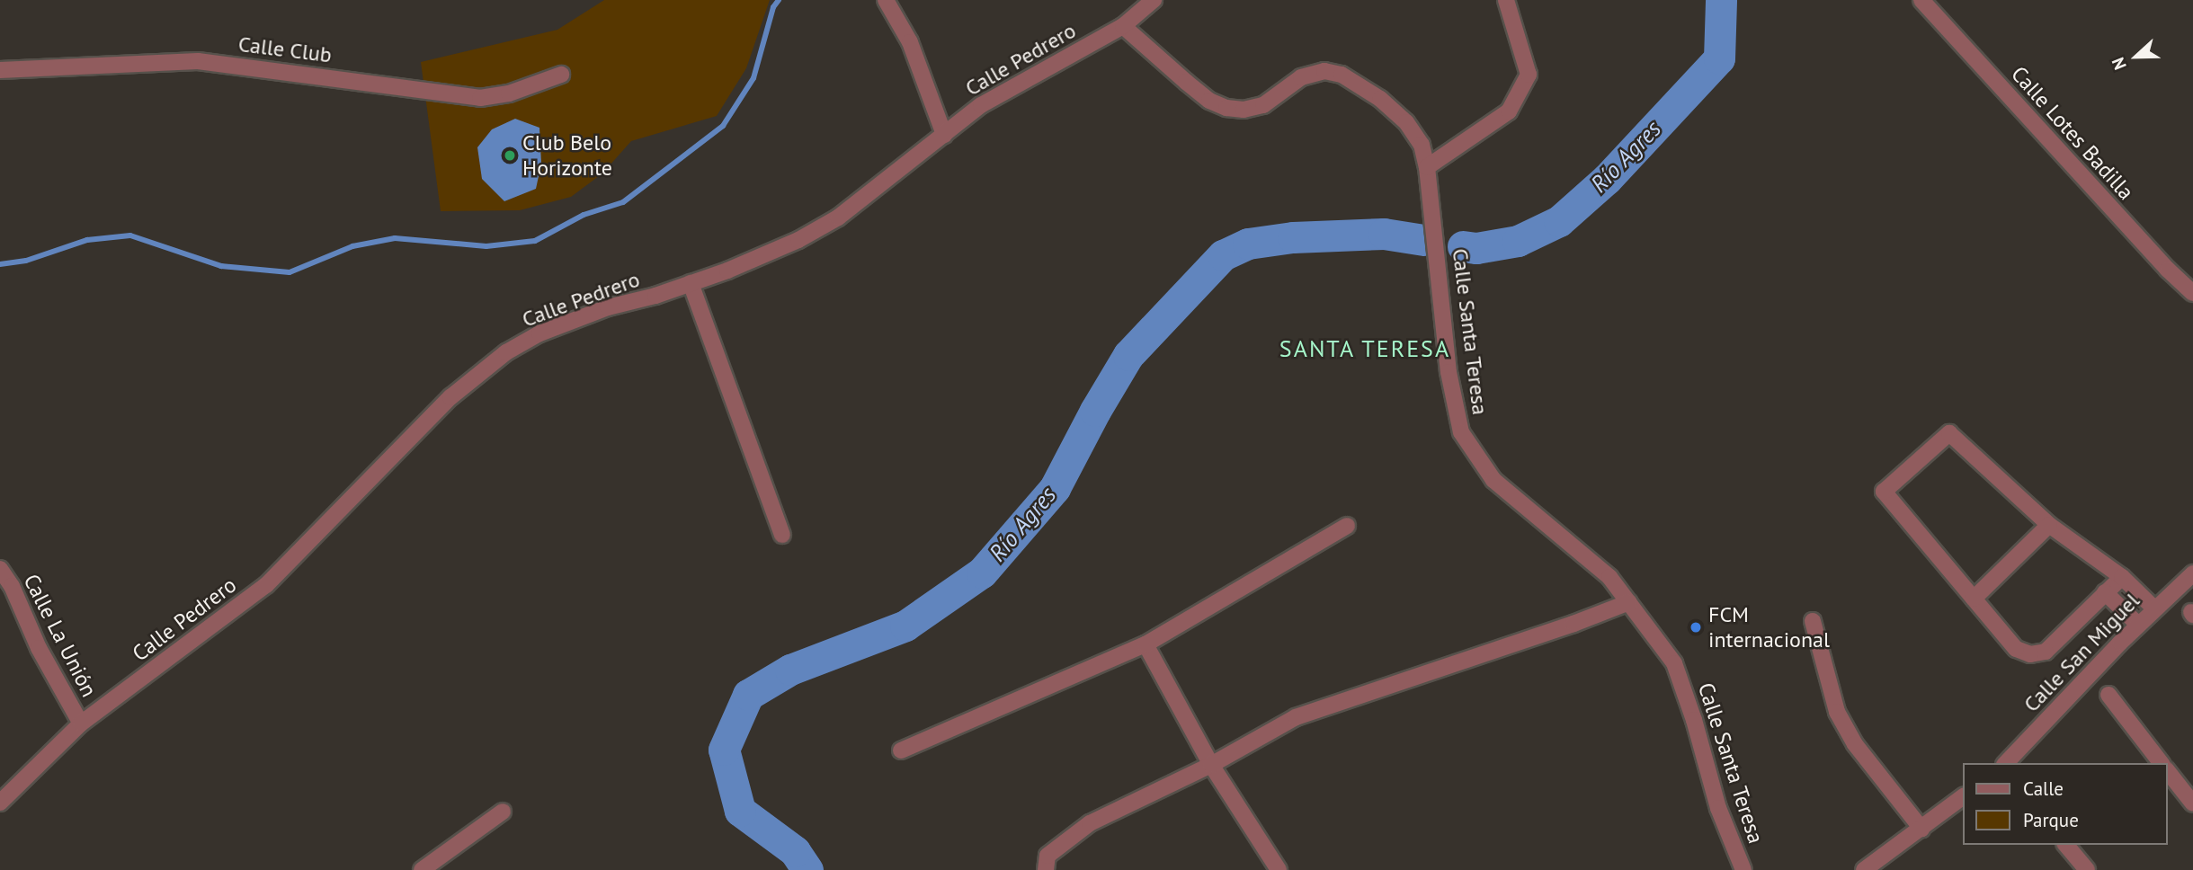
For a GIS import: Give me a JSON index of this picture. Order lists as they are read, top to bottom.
{
  "streets": {
    "street": [
      "Calle Club",
      "Calle Pedrero",
      "Calle Lotes Badilla",
      "Calle Santa Teresa",
      "Calle La Unión",
      "Calle San Miguel"
    ]
  },
  "crossings": [
    ["Calle Pedrero", "Calle Santa Teresa"],
    ["Calle Pedrero", "Calle La Unión"]
  ],
  "districts": ["SANTA TERESA"],
  "water": ["Río Agres"],
  "places": ["Club Belo Horizonte", "FCM internacional"],
  "legend": ["Calle", "Parque"],
  "north": "left"
}
